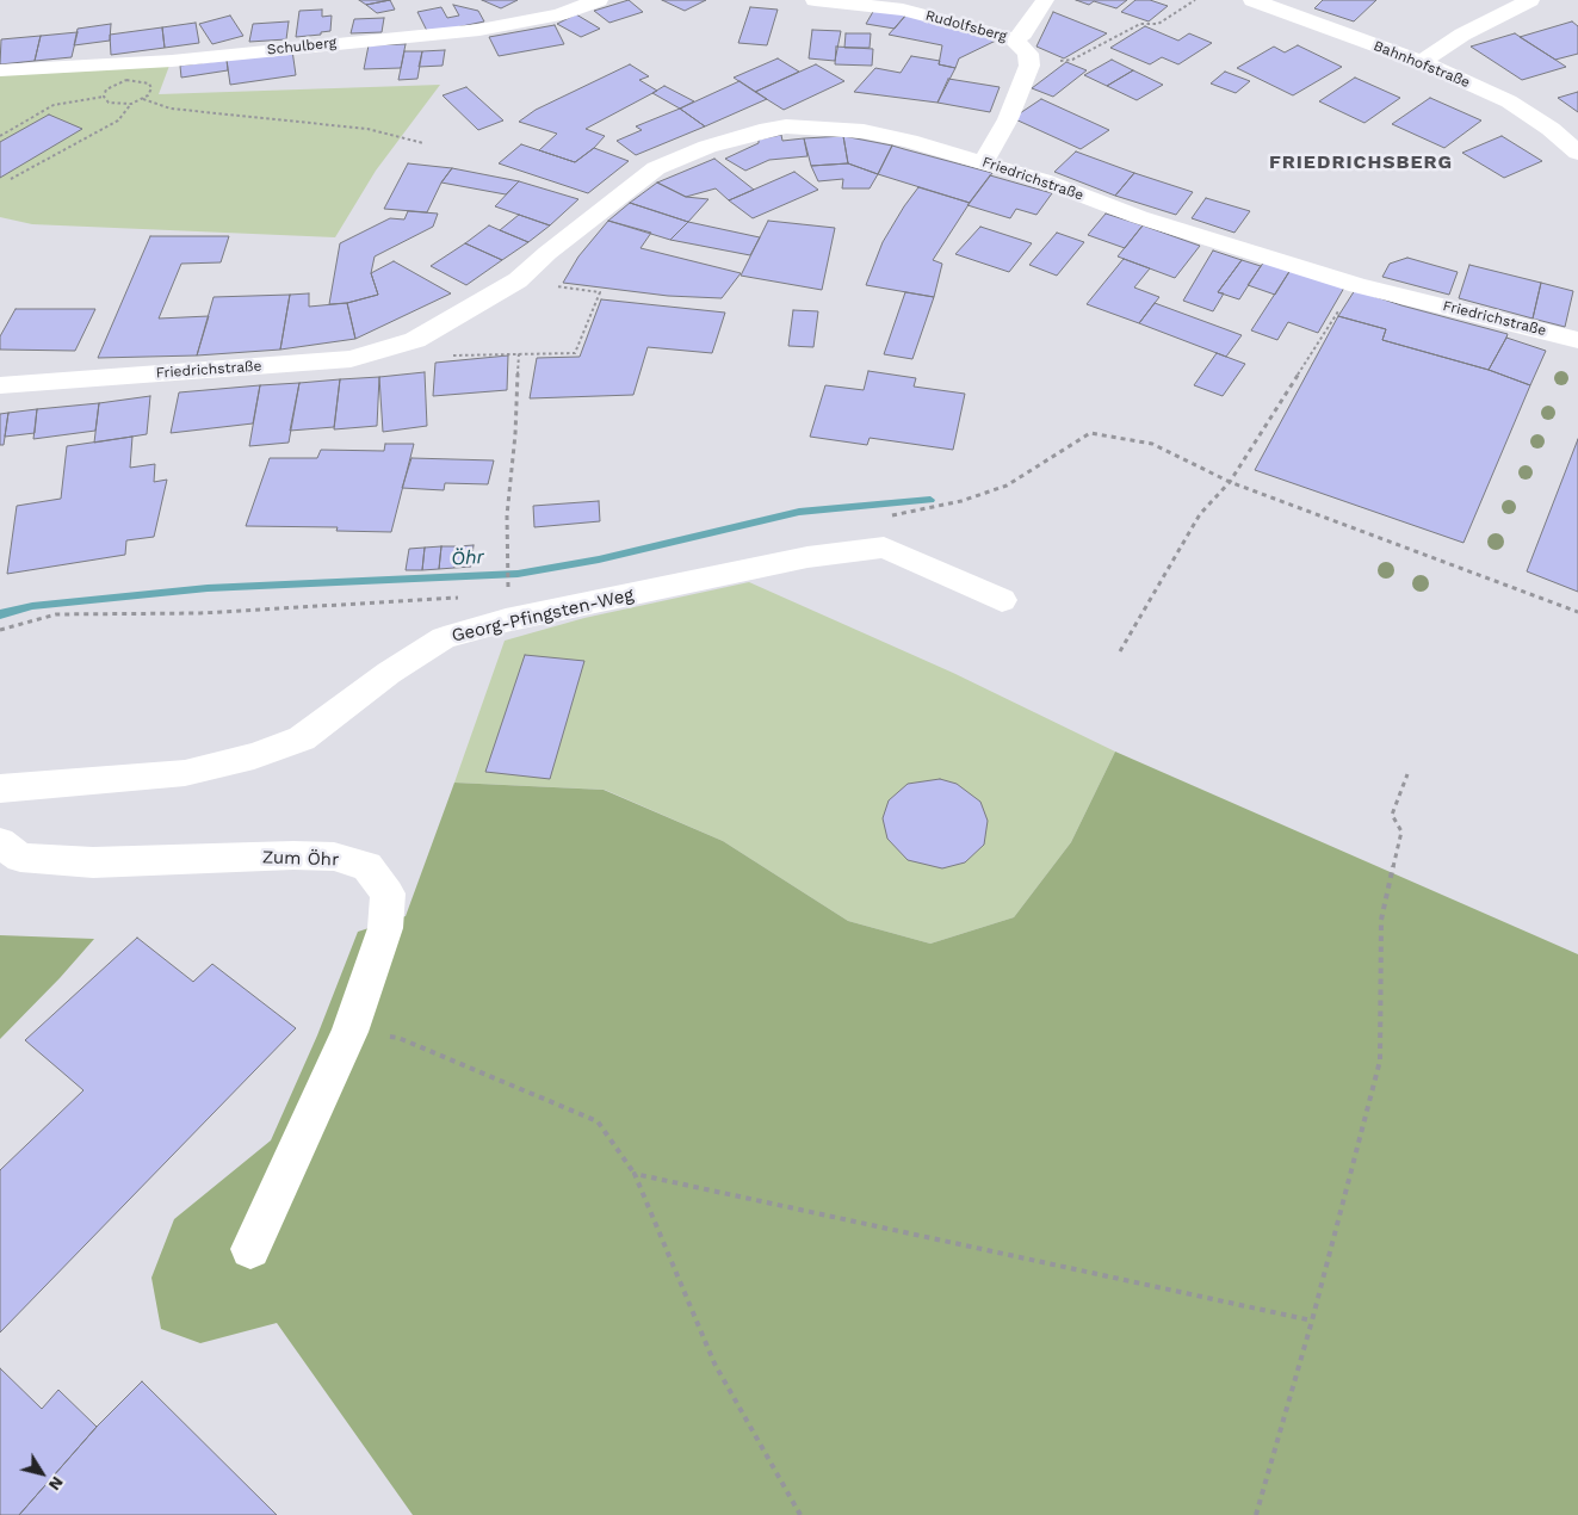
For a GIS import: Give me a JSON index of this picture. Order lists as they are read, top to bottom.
{
  "streets": {
    "street": [
      "Rudolfsberg",
      "Schulberg",
      "Bahnhofstraße",
      "Friedrichstraße",
      "Georg-Pfingsten-Weg",
      "Zum Öhr"
    ]
  },
  "districts": ["FRIEDRICHSBERG"],
  "water": ["Öhr"],
  "north": "bottom right"
}
